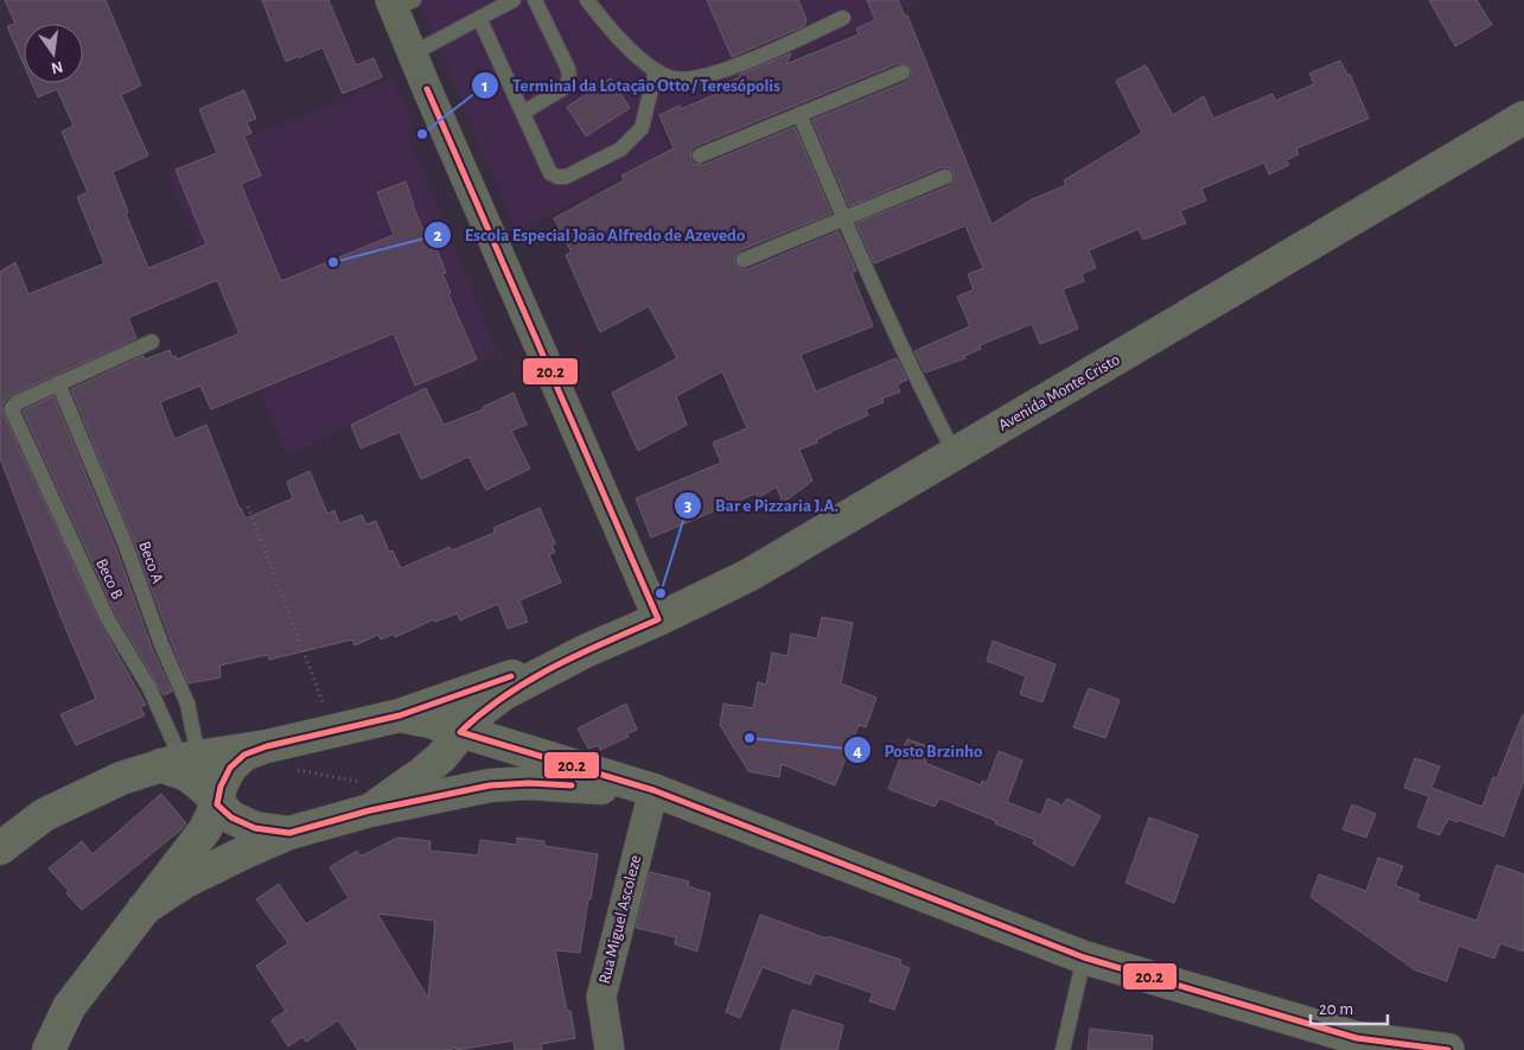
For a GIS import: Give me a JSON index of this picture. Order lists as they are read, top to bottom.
{
  "streets": {
    "main road": ["Avenida Monte Cristo"],
    "street": ["Rua Miguel Ascoleze"],
    "lane": ["Beco A", "Beco B"]
  },
  "crossings": [
    ["Beco A", "Beco B"]
  ],
  "places": [
    "Terminal da Lotação Otto / Teresópolis",
    "Escola Especial João Alfredo de Azevedo",
    "Bar e Pizzaria J.A.",
    "Posto Brzinho"
  ],
  "lines": ["transit line 20.2"],
  "scale_bar": "20 m",
  "north": "bottom"
}
